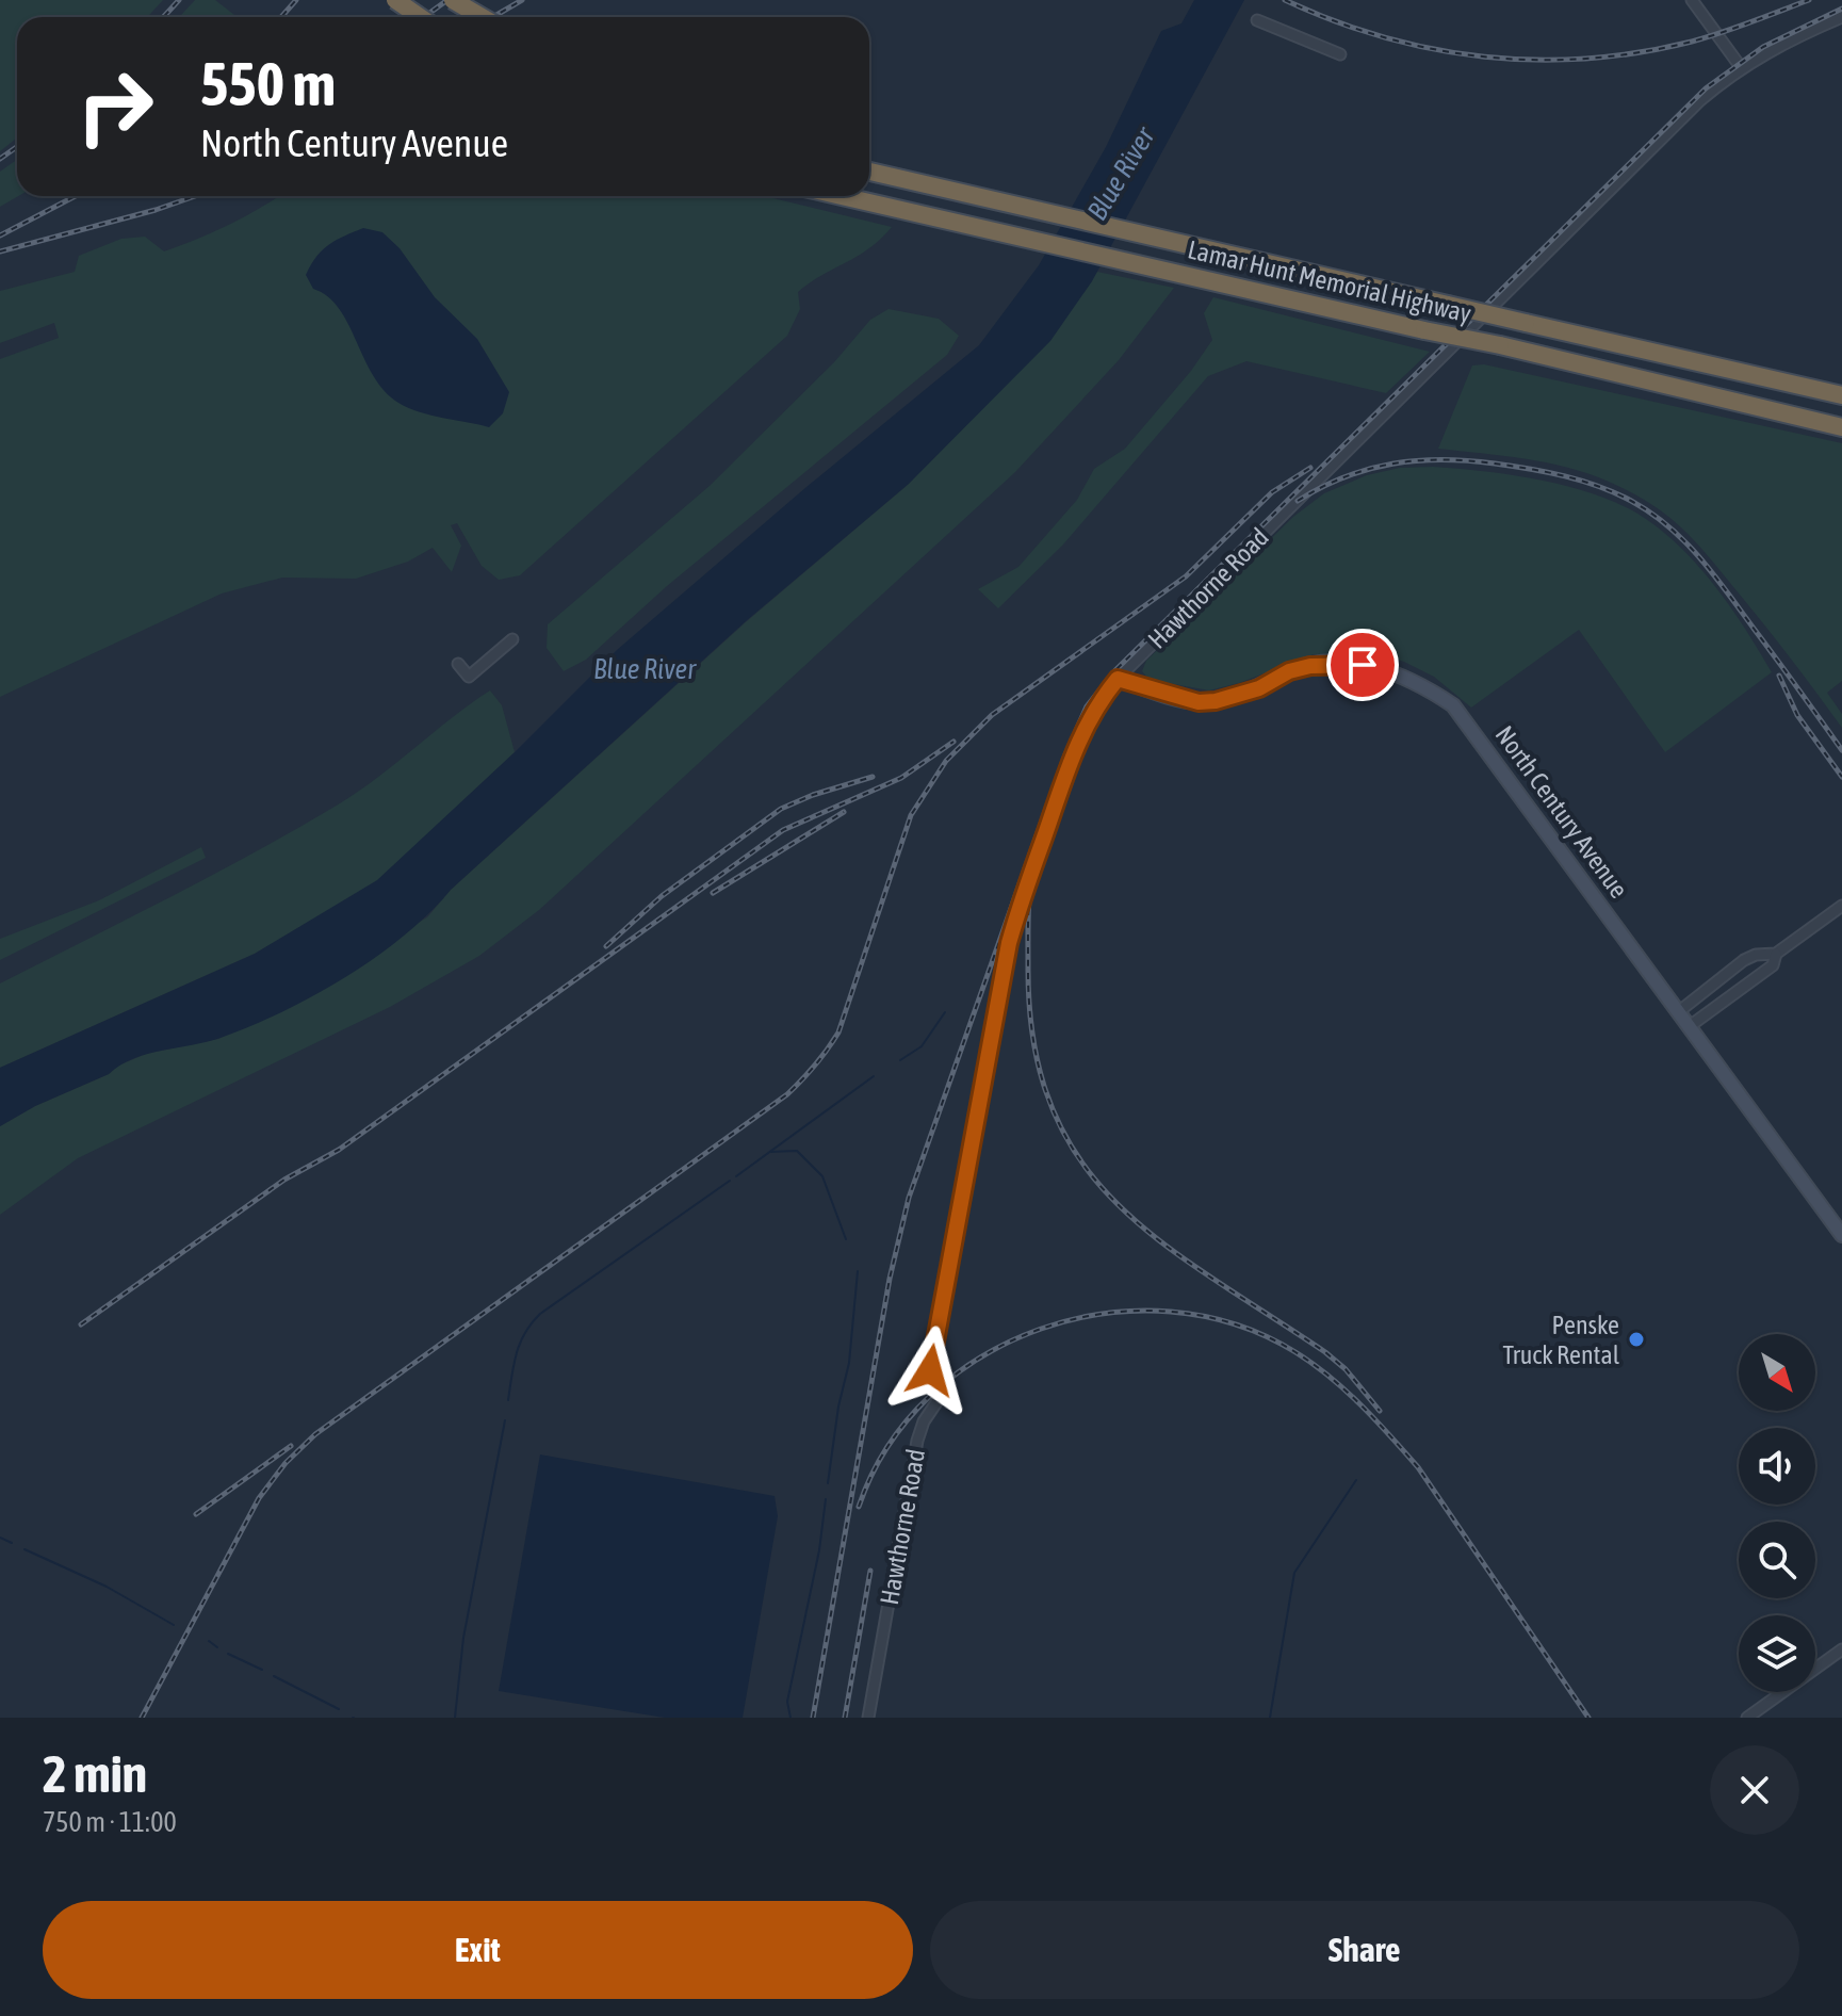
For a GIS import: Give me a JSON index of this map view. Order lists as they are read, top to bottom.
{
  "streets": {
    "highway": ["Lamar Hunt Memorial Highway"],
    "street": ["Hawthorne Road", "North Century Avenue"]
  },
  "crossings": [
    ["Hawthorne Road", "North Century Avenue"]
  ],
  "water": ["Blue River"],
  "places": ["Penske Truck Rental"],
  "north": "bottom right",
  "page": {
    "turn": ["550 m", "North Century Avenue"],
    "heading": ["2 min", "750 m · 11:00"],
    "buttons": ["Exit", "Share"]
  }
}
